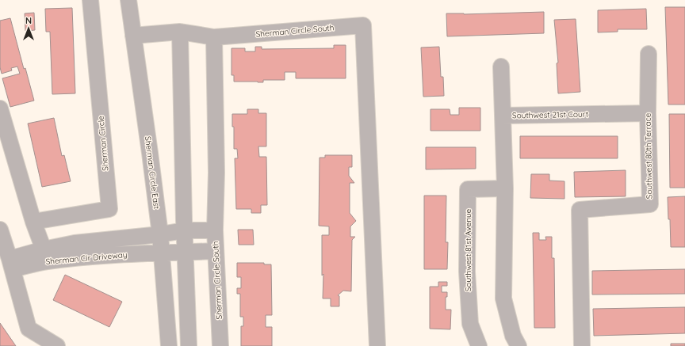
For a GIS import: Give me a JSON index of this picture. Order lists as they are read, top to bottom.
{
  "streets": {
    "street": [
      "Sherman Circle South",
      "Southwest 21st Court",
      "Sherman Circle",
      "Southwest 80th Terrace",
      "Sherman Circle East",
      "Southwest 81st Avenue",
      "Sherman Cir Driveway"
    ]
  },
  "crossings": [
    ["Sherman Circle South", "Sherman Cir Driveway"],
    ["Southwest 21st Court", "Southwest 80th Terrace"],
    ["Sherman Circle East", "Sherman Cir Driveway"]
  ],
  "north": "top"
}
